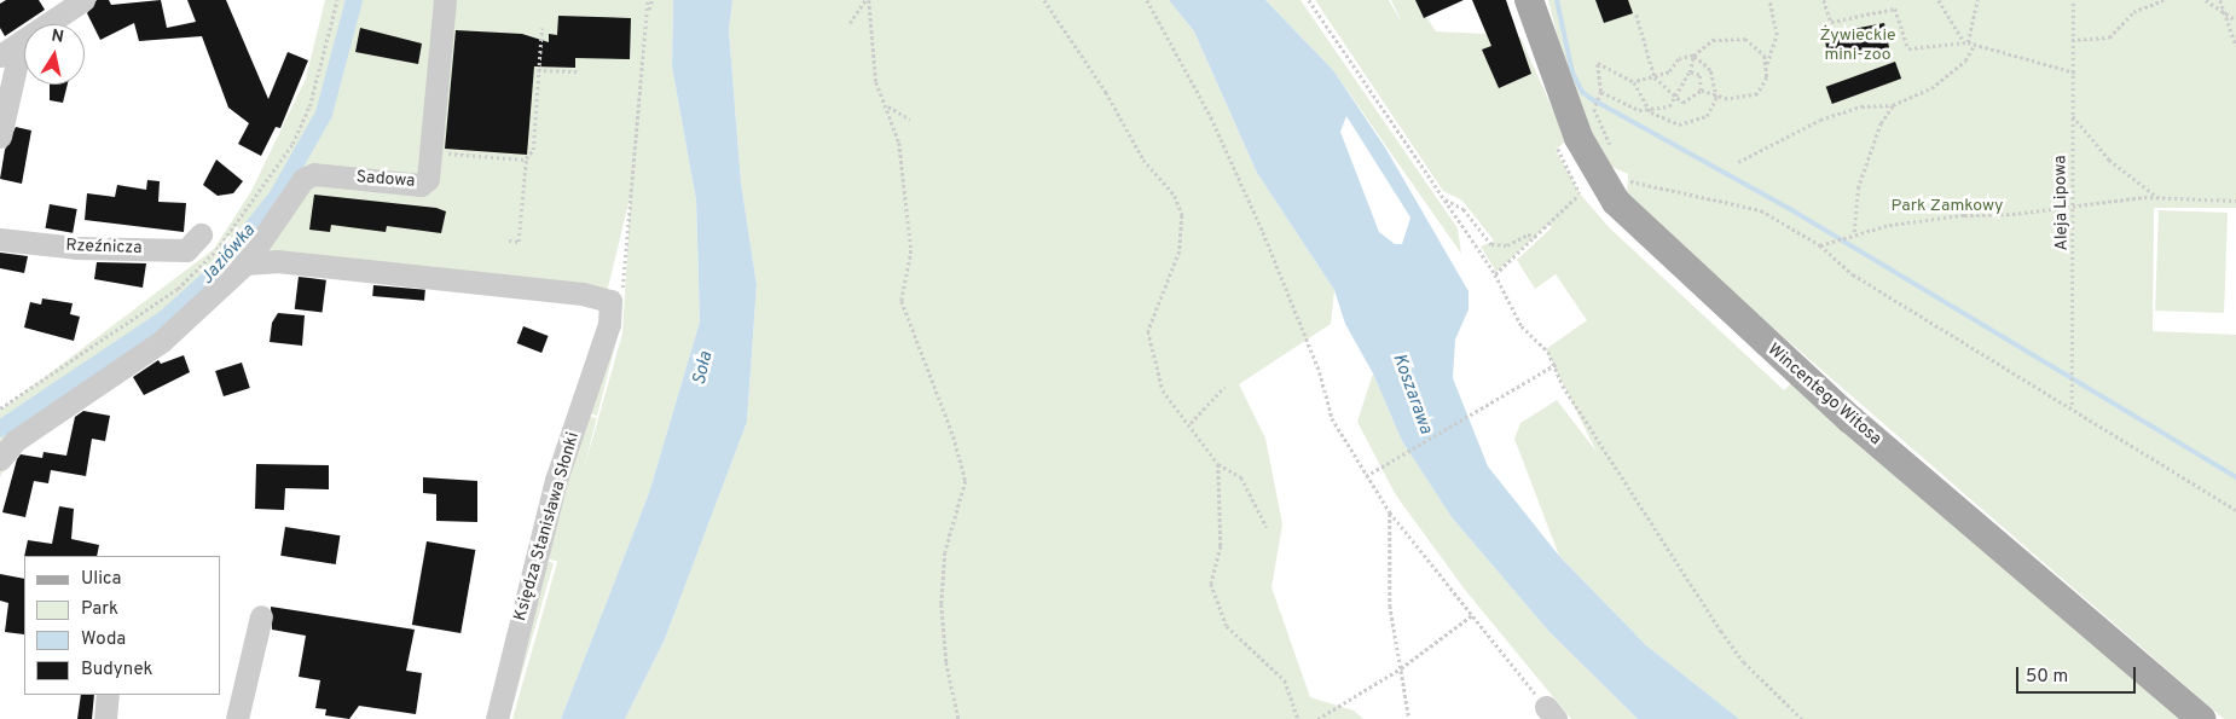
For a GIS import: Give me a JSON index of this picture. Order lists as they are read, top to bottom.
{
  "streets": {
    "main road": ["Wincentego Witosa"],
    "street": ["Sadowa", "Rzeźnicza", "Księdza Stanisława Słonki"],
    "path": ["Aleja Lipowa"]
  },
  "water": ["Jaziówka", "Soła", "Koszarawa"],
  "parks": ["Żywieckie mini-zoo", "Park Zamkowy"],
  "legend": [
    "Ulica",
    "Park",
    "Woda",
    "Budynek"
  ],
  "scale_bar": "50 m",
  "north": "top"
}
